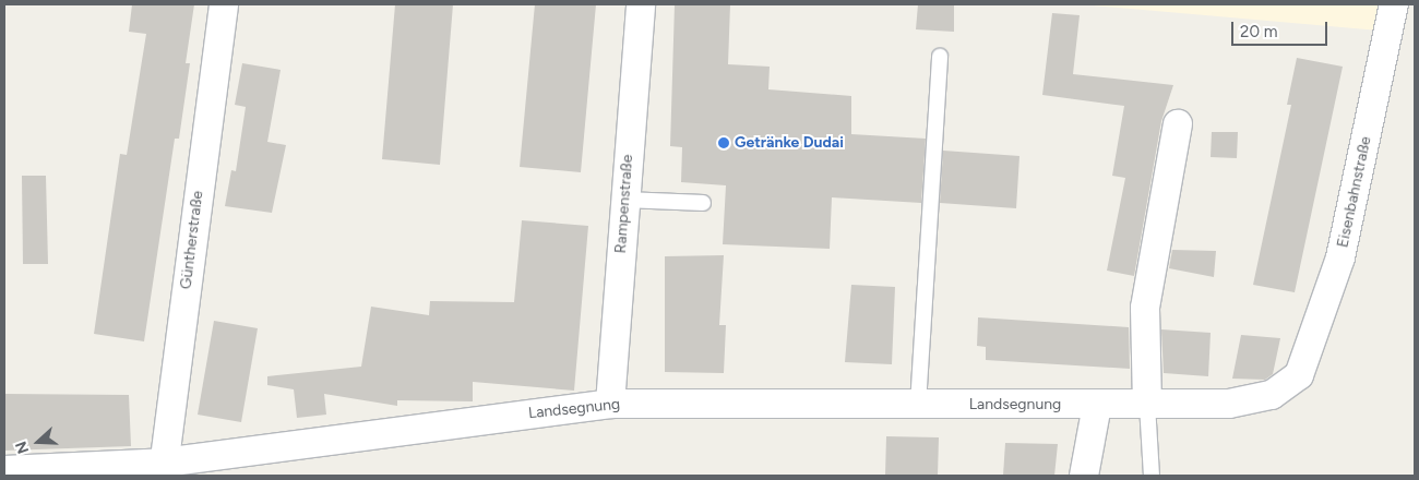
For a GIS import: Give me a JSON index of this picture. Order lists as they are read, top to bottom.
{
  "streets": {
    "street": [
      "Eisenbahnstraße",
      "Rampenstraße",
      "Güntherstraße",
      "Landsegnung"
    ]
  },
  "crossings": [
    ["Eisenbahnstraße", "Landsegnung"],
    ["Rampenstraße", "Landsegnung"],
    ["Güntherstraße", "Landsegnung"]
  ],
  "places": ["Getränke Dudai"],
  "scale_bar": "20 m",
  "north": "left"
}
